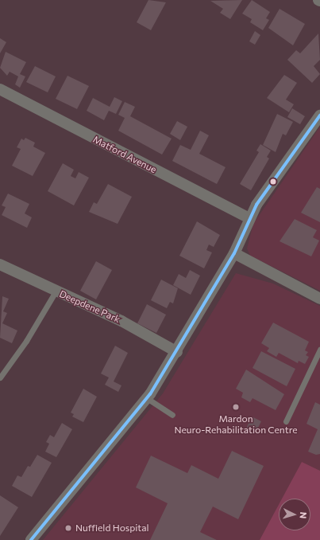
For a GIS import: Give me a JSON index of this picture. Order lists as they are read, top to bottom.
{
  "streets": {
    "street": ["Matford Avenue", "Deepdene Park"]
  },
  "places": ["Mardon Neuro-Rehabilitation Centre", "Nuffield Hospital"],
  "north": "right"
}
